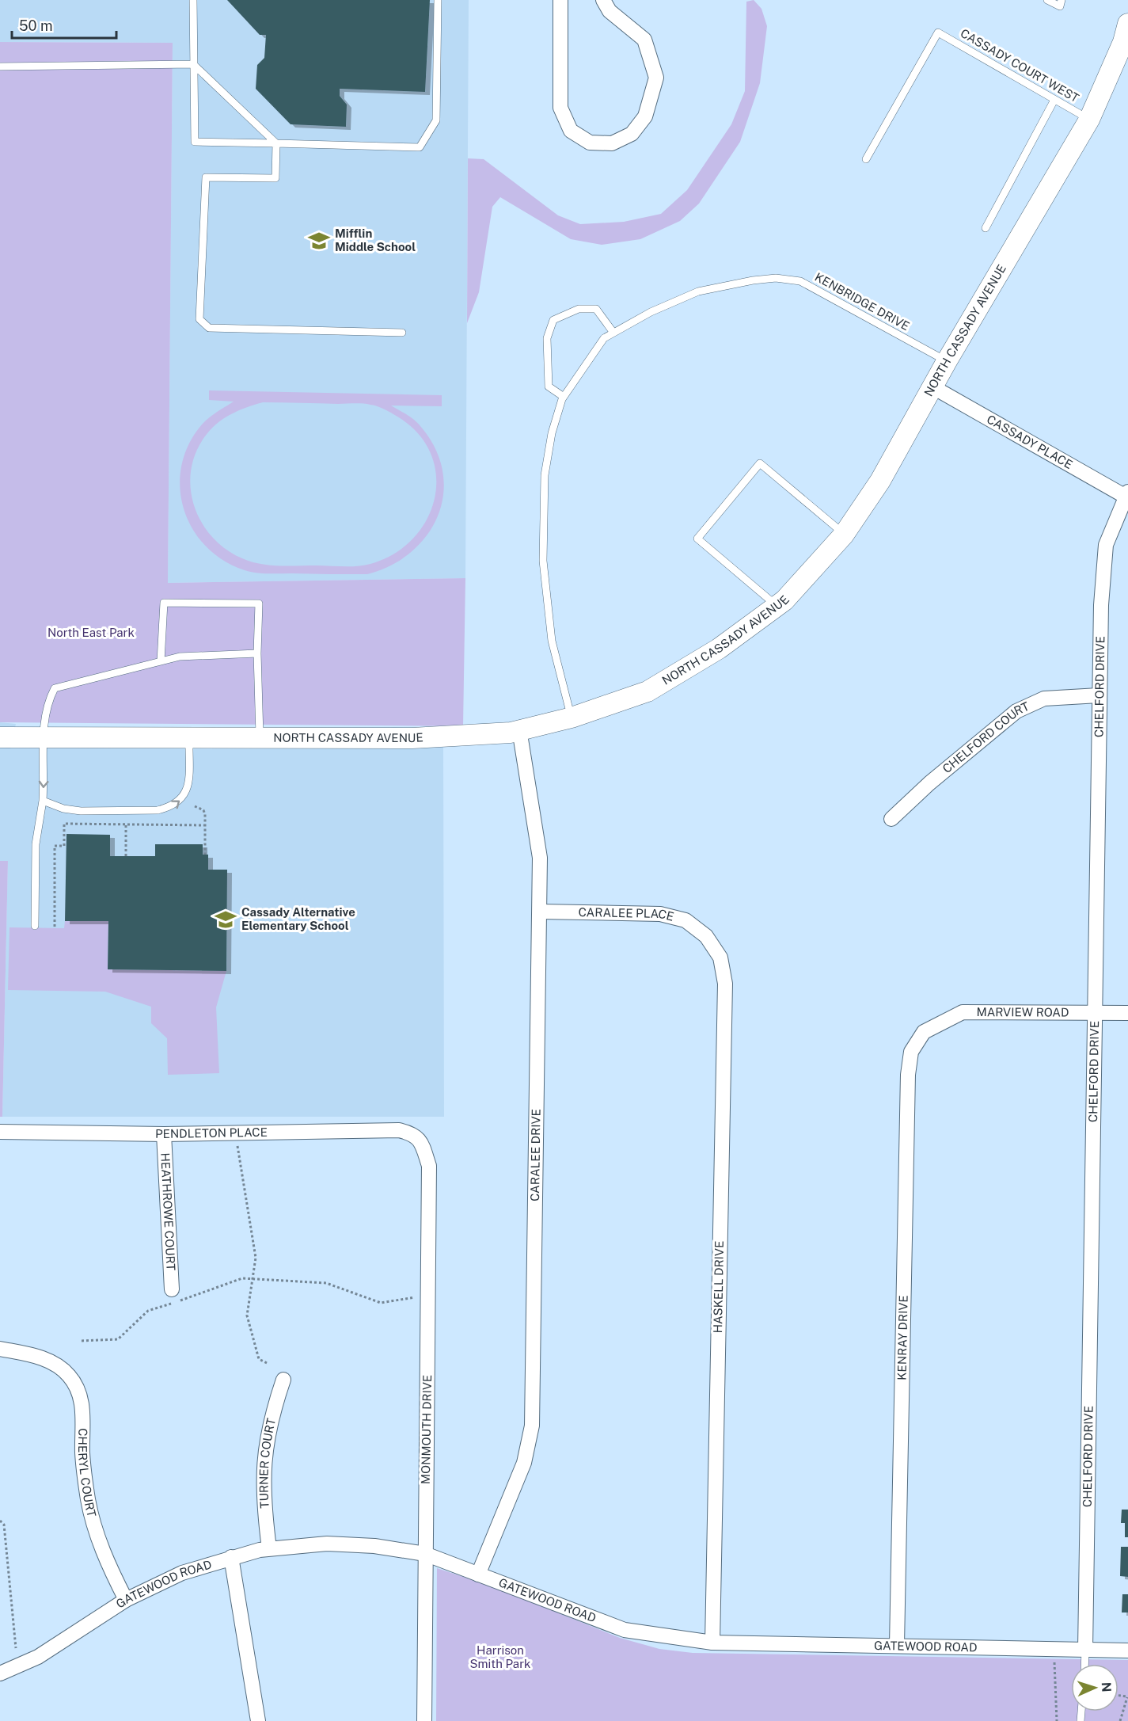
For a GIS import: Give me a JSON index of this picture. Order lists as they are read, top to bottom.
{
  "streets": {
    "main road": ["NORTH CASSADY AVENUE"],
    "street": [
      "CASSADY PLACE",
      "CHELFORD DRIVE",
      "CHELFORD COURT",
      "CARALEE PLACE",
      "MARVIEW ROAD",
      "PENDLETON PLACE",
      "CARALEE DRIVE",
      "HEATHROWE COURT",
      "HASKELL DRIVE",
      "KENRAY DRIVE",
      "MONMOUTH DRIVE",
      "TURNER COURT",
      "CHERYL COURT",
      "GATEWOOD ROAD"
    ],
    "lane": ["CASSADY COURT WEST", "KENBRIDGE DRIVE"]
  },
  "crossings": [
    ["CASSADY COURT WEST", "NORTH CASSADY AVENUE"],
    ["KENBRIDGE DRIVE", "NORTH CASSADY AVENUE"],
    ["NORTH CASSADY AVENUE", "CASSADY PLACE"],
    ["NORTH CASSADY AVENUE", "CARALEE DRIVE"],
    ["CASSADY PLACE", "CHELFORD DRIVE"],
    ["CHELFORD DRIVE", "CHELFORD COURT"],
    ["CHELFORD DRIVE", "MARVIEW ROAD"],
    ["CHELFORD DRIVE", "GATEWOOD ROAD"],
    ["CARALEE PLACE", "CARALEE DRIVE"],
    ["CARALEE PLACE", "HASKELL DRIVE"],
    ["MARVIEW ROAD", "KENRAY DRIVE"],
    ["PENDLETON PLACE", "HEATHROWE COURT"],
    ["PENDLETON PLACE", "MONMOUTH DRIVE"],
    ["CARALEE DRIVE", "GATEWOOD ROAD"],
    ["HASKELL DRIVE", "GATEWOOD ROAD"],
    ["KENRAY DRIVE", "GATEWOOD ROAD"],
    ["MONMOUTH DRIVE", "GATEWOOD ROAD"],
    ["TURNER COURT", "GATEWOOD ROAD"],
    ["CHERYL COURT", "GATEWOOD ROAD"]
  ],
  "parks": ["North East Park", "Harrison Smith Park"],
  "places": {
    "school or university": ["Mifflin Middle School", "Cassady Alternative Elementary School"]
  },
  "scale_bar": "50 m",
  "north": "right"
}
